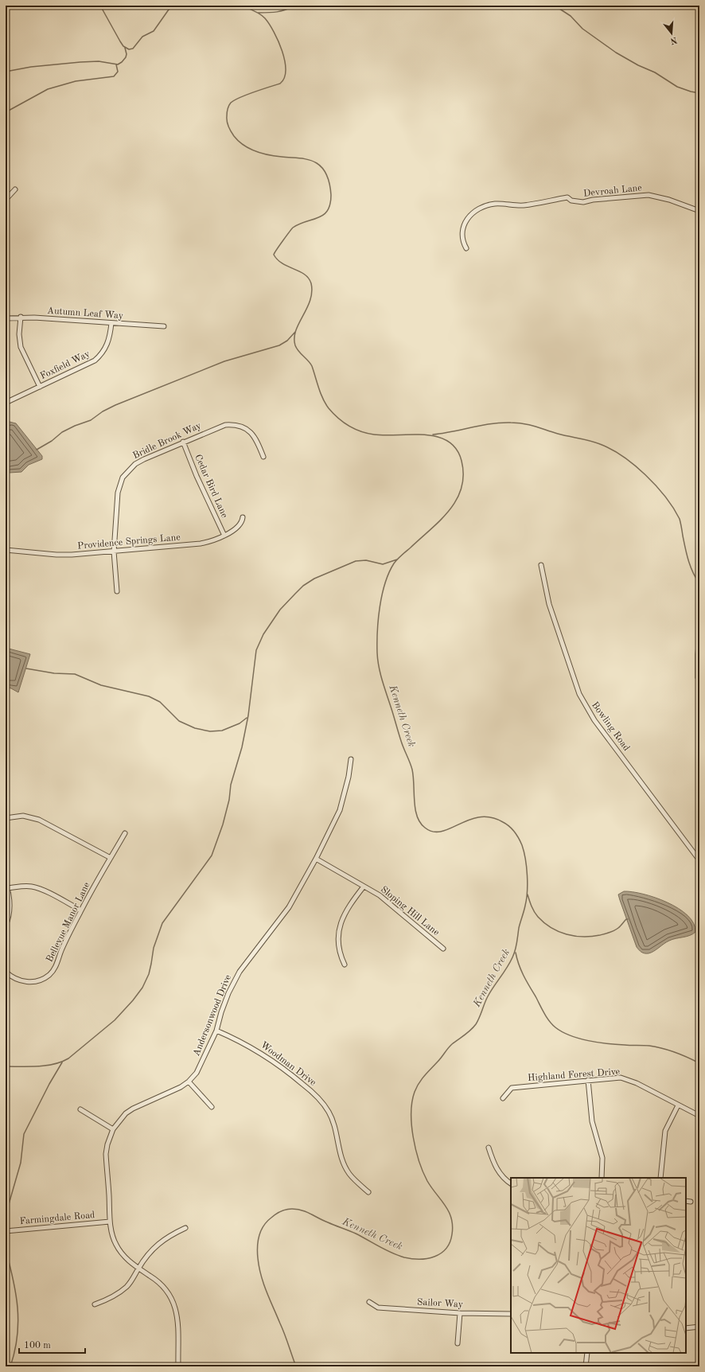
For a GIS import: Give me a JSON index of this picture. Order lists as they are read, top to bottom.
{
  "streets": {
    "street": [
      "Devroah Lane",
      "Autumn Leaf Way",
      "Foxfield Way",
      "Bridle Brook Way",
      "Cedar Bird Lane",
      "Providence Springs Lane",
      "Bowling Road",
      "Sloping Hill Lane",
      "Bellevue Manor Lane",
      "Andersonwood Drive",
      "Woodman Drive",
      "Highland Forest Drive",
      "Farmingdale Road",
      "Sailor Way"
    ]
  },
  "crossings": [
    ["Autumn Leaf Way", "Foxfield Way"],
    ["Bridle Brook Way", "Cedar Bird Lane"],
    ["Bridle Brook Way", "Providence Springs Lane"],
    ["Cedar Bird Lane", "Providence Springs Lane"],
    ["Sloping Hill Lane", "Andersonwood Drive"],
    ["Andersonwood Drive", "Woodman Drive"],
    ["Andersonwood Drive", "Farmingdale Road"]
  ],
  "water": ["Kenneth Creek"],
  "scale_bar": "100 m",
  "north": "bottom"
}
